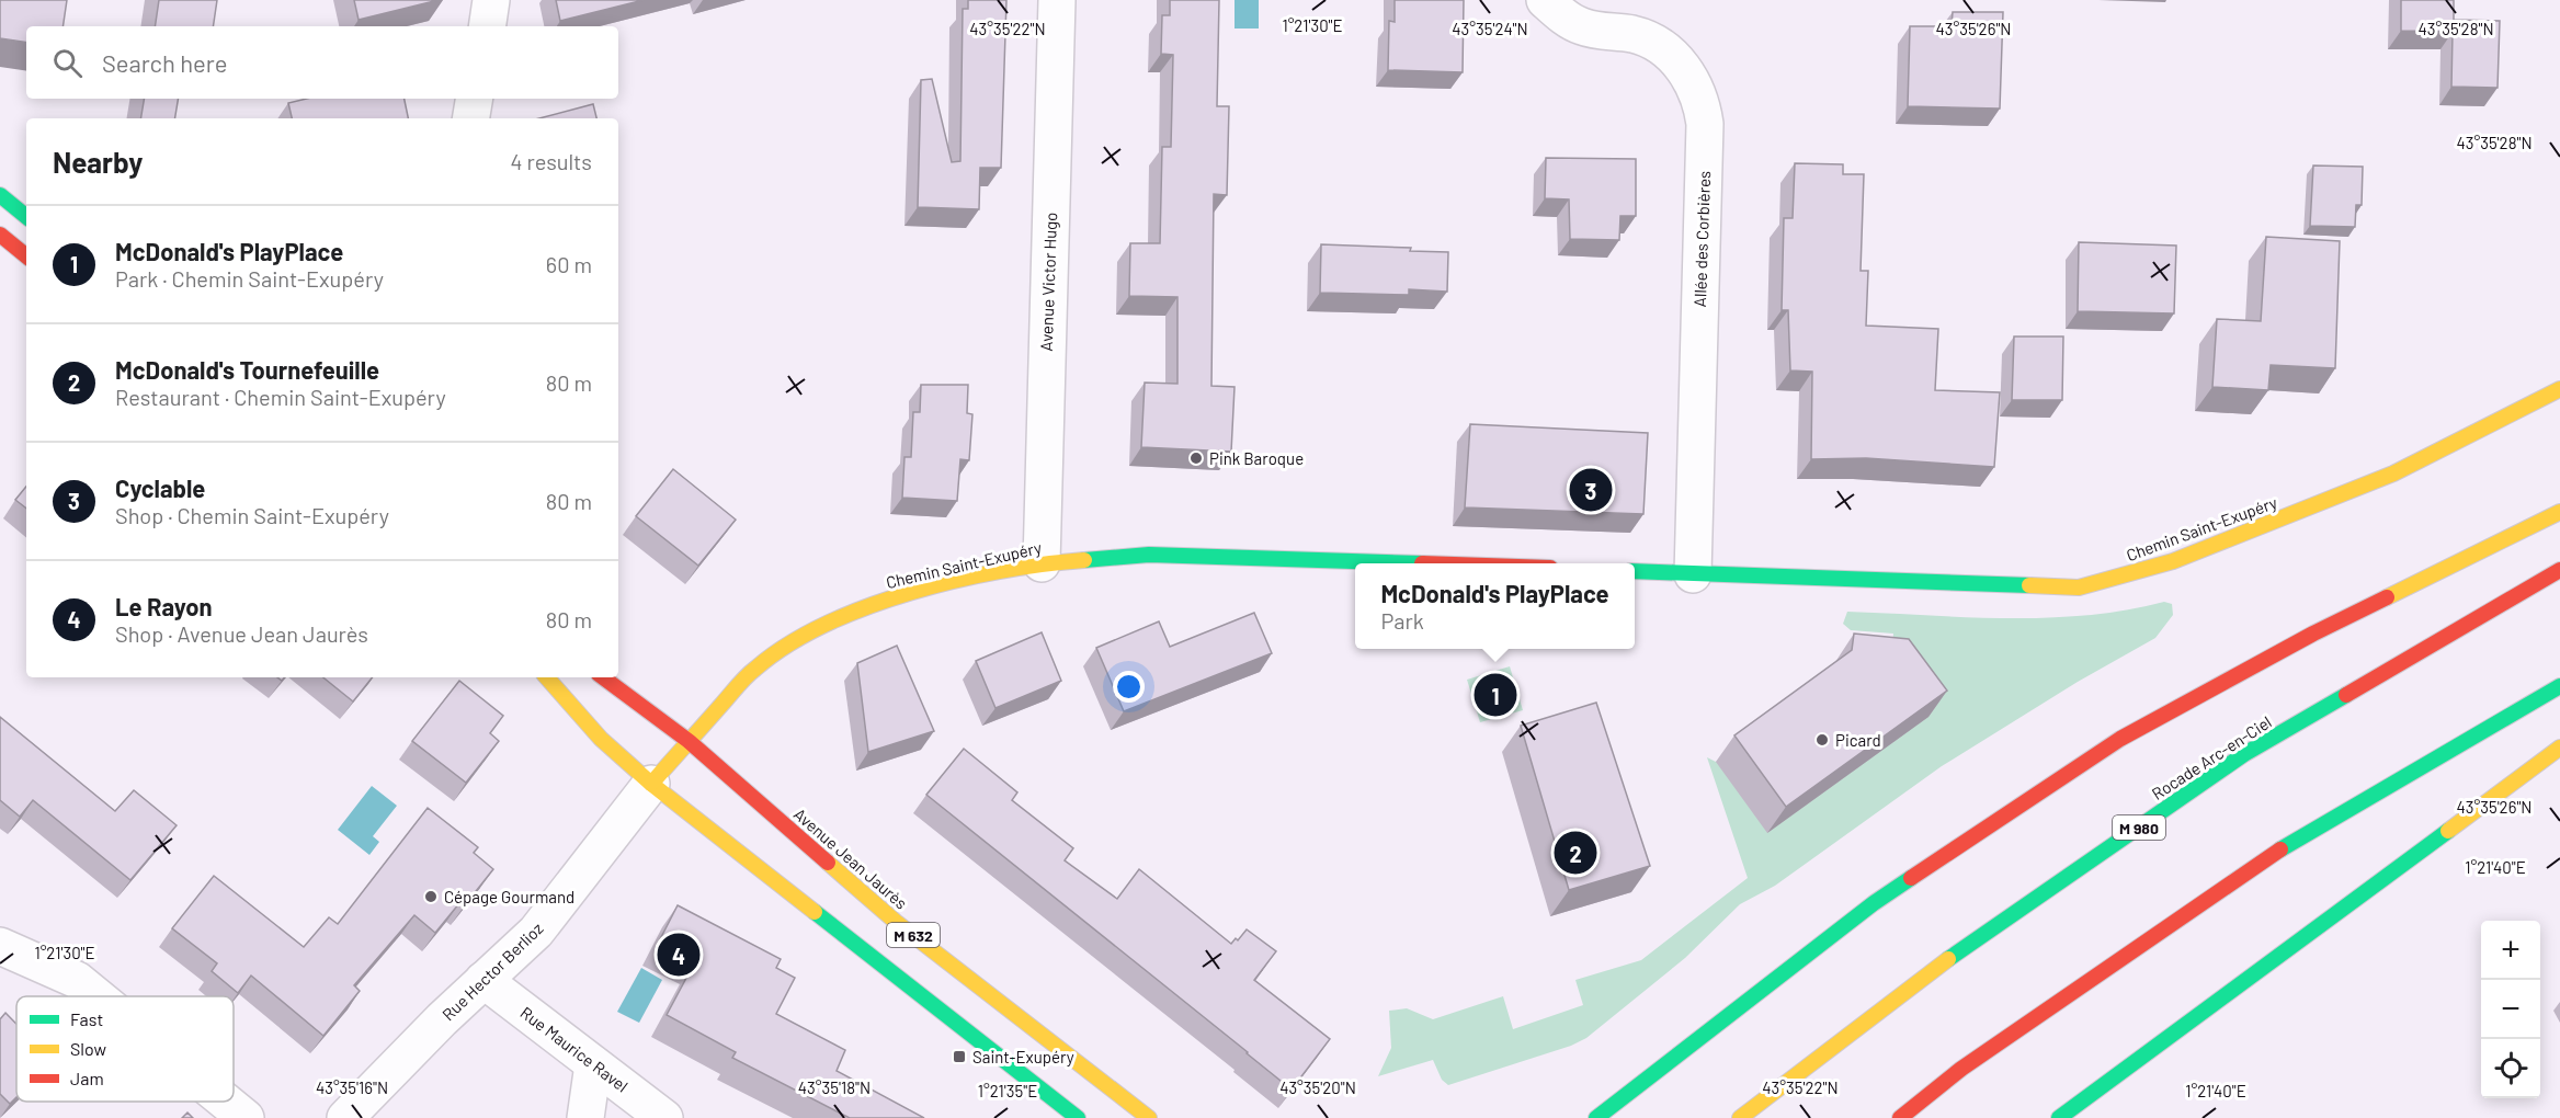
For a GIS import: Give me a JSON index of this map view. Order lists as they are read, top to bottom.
{
  "streets": {
    "main road": [
      "Chemin Saint-Exupéry",
      "Rocade Arc-en-Ciel",
      "M 980",
      "Avenue Jean Jaurès",
      "M 632"
    ],
    "street": [
      "Allée des Corbières",
      "Avenue Victor Hugo",
      "Rue Hector Berlioz",
      "Rue Maurice Ravel"
    ]
  },
  "crossings": [
    ["Allée des Corbières", "Chemin Saint-Exupéry"],
    ["Avenue Victor Hugo", "Chemin Saint-Exupéry"],
    ["Chemin Saint-Exupéry", "Avenue Jean Jaurès"],
    ["Chemin Saint-Exupéry", "M 632"],
    ["Chemin Saint-Exupéry", "Rue Hector Berlioz"],
    ["Avenue Jean Jaurès", "M 632"],
    ["M 632", "Rue Hector Berlioz"],
    ["Rue Hector Berlioz", "Rue Maurice Ravel"]
  ],
  "places": {
    "other": ["Pink Baroque", "Picard", "Cépage Gourmand"],
    "transit": ["Saint-Exupéry"]
  },
  "legend": ["Fast", "Slow", "Jam"],
  "page": {
    "search": "Search here",
    "heading": ["Nearby", "4 results"],
    "list": [
      {
        "mark": "1",
        "name": "McDonald's PlayPlace",
        "note": "Park · Chemin Saint-Exupéry",
        "value": "60 m"
      },
      {
        "mark": "2",
        "name": "McDonald's Tournefeuille",
        "note": "Restaurant · Chemin Saint-Exupéry",
        "value": "80 m"
      },
      {
        "mark": "3",
        "name": "Cyclable",
        "note": "Shop · Chemin Saint-Exupéry",
        "value": "80 m"
      },
      {
        "mark": "4",
        "name": "Le Rayon",
        "note": "Shop · Avenue Jean Jaurès",
        "value": "80 m"
      }
    ],
    "pins": [
      "3",
      "1",
      "2",
      "4"
    ],
    "popup": ["McDonald's PlayPlace", "Park"],
    "map_buttons": ["+", "−"]
  },
  "coordinates": [
    "1°21'30\"E",
    "43°35'22\"N",
    "43°35'24\"N",
    "43°35'26\"N",
    "43°35'28\"N",
    "1°21'40\"E",
    "43°35'16\"N",
    "43°35'18\"N",
    "43°35'20\"N",
    "1°21'35\"E"
  ]
}
